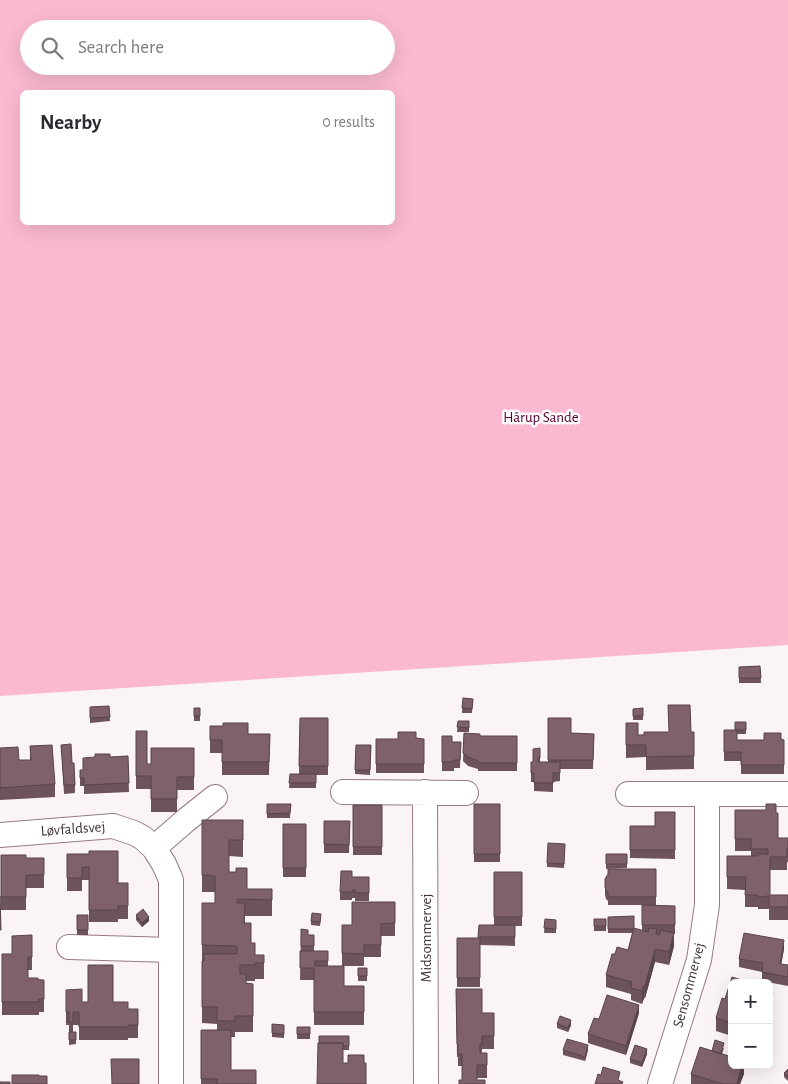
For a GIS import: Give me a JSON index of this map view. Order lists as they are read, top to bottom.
{
  "streets": {
    "street": ["Løvfaldsvej", "Midsommervej", "Sensommervej"]
  },
  "parks": ["Hårup Sande"],
  "page": {
    "search": "Search here",
    "heading": ["Nearby", "0 results"],
    "map_buttons": ["+", "−"]
  }
}
